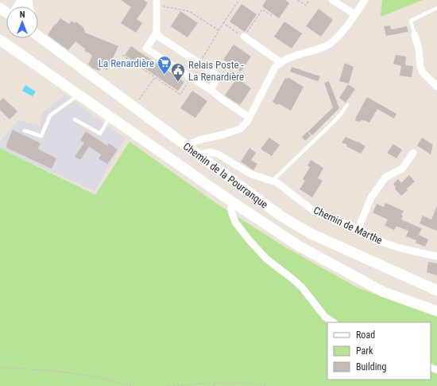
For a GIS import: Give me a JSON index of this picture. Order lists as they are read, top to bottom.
{
  "streets": {
    "main road": ["Chemin de la Pourranque"],
    "street": ["Chemin de Marthe"]
  },
  "crossings": [
    ["Chemin de la Pourranque", "Chemin de Marthe"]
  ],
  "places": {
    "supermarket": ["La Renardière"],
    "public building": ["Relais Poste - La Renardière"]
  },
  "legend": ["Road", "Park", "Building"],
  "north": "top"
}
